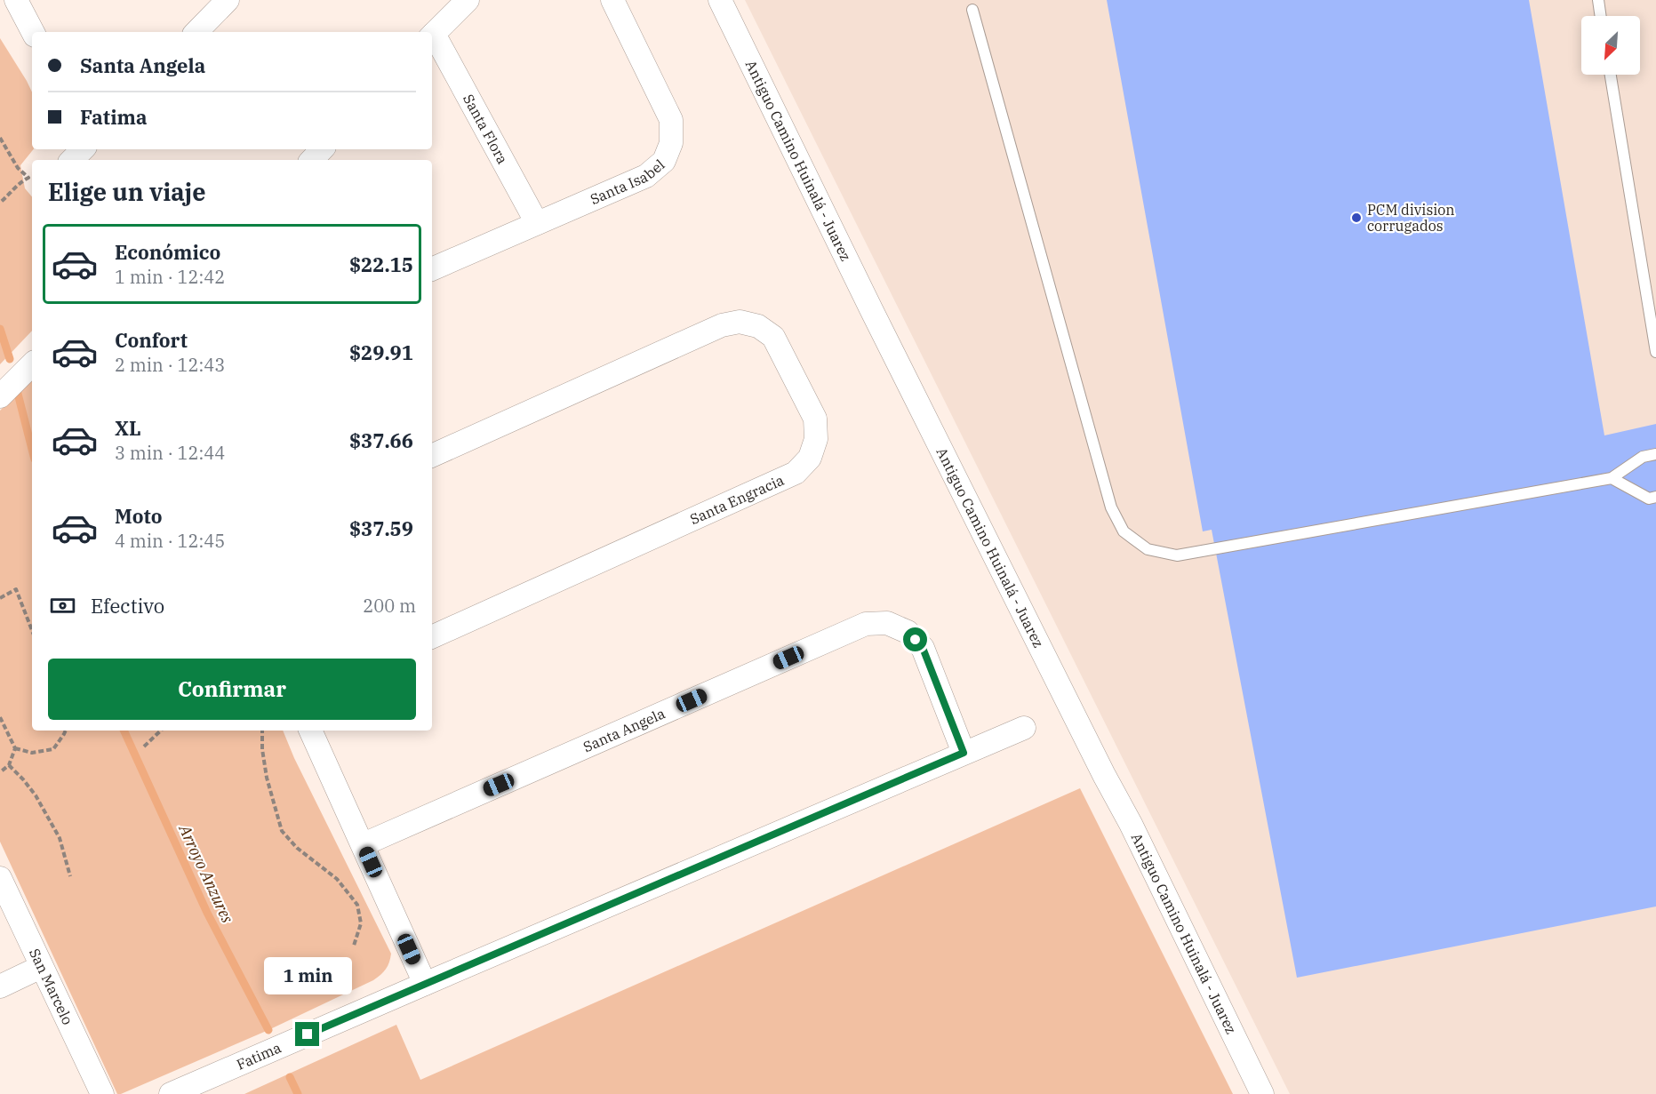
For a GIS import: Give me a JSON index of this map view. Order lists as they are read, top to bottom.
{
  "streets": {
    "street": [
      "Santa Flora",
      "Antiguo Camino Huinalá - Juarez",
      "Santa Isabel",
      "Santa Engracia",
      "Santa Angela",
      "San Marcelo",
      "Fatima"
    ]
  },
  "crossings": [
    ["Santa Flora", "Santa Isabel"],
    ["Santa Angela", "Fatima"]
  ],
  "water": ["Arroyo Anzures"],
  "places": ["PCM division corrugados"],
  "north": "bottom left",
  "page": {
    "banner": ["Santa Angela", "Fatima"],
    "heading": "Elige un viaje",
    "list": [
      {
        "name": "Económico",
        "note": "1 min · 12:42",
        "value": "$22.15"
      },
      {
        "name": "Confort",
        "note": "2 min · 12:43",
        "value": "$29.91"
      },
      {
        "name": "XL",
        "note": "3 min · 12:44",
        "value": "$37.66"
      },
      {
        "name": "Moto",
        "note": "4 min · 12:45",
        "value": "$37.59"
      }
    ],
    "pay": ["Efectivo", "200 m"],
    "buttons": "Confirmar",
    "bubble": "1 min"
  }
}
